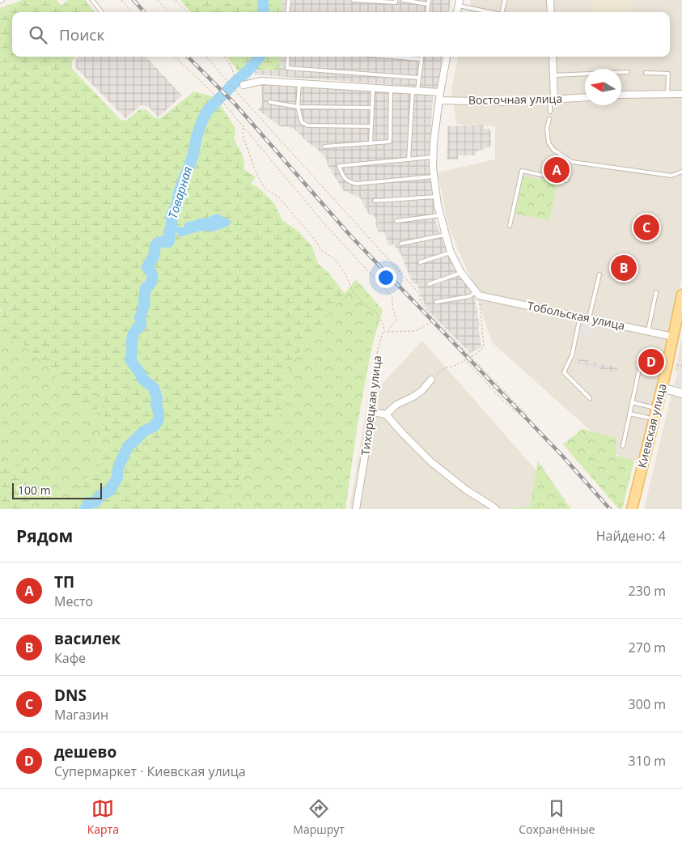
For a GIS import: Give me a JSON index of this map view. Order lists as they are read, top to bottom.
{
  "streets": {
    "main road": ["Киевская улица"],
    "street": ["Восточная улица", "Тобольская улица", "Тихорецкая улица"]
  },
  "crossings": [
    ["Тобольская улица", "Киевская улица"]
  ],
  "water": ["Товарная"],
  "scale_bar": "100 m",
  "north": "left",
  "page": {
    "search": "Поиск",
    "pins": [
      "A",
      "C",
      "B",
      "D"
    ],
    "scale": "100 m",
    "heading": ["Рядом", "Найдено: 4"],
    "list": [
      {
        "mark": "A",
        "name": "ТП",
        "note": "Место",
        "value": "230 m"
      },
      {
        "mark": "B",
        "name": "василек",
        "note": "Кафе",
        "value": "270 m"
      },
      {
        "mark": "C",
        "name": "DNS",
        "note": "Магазин",
        "value": "300 m"
      },
      {
        "mark": "D",
        "name": "дешево",
        "note": "Супермаркет · Киевская улица",
        "value": "310 m"
      }
    ],
    "nav": ["Карта", "Маршрут", "Сохранённые"]
  }
}
